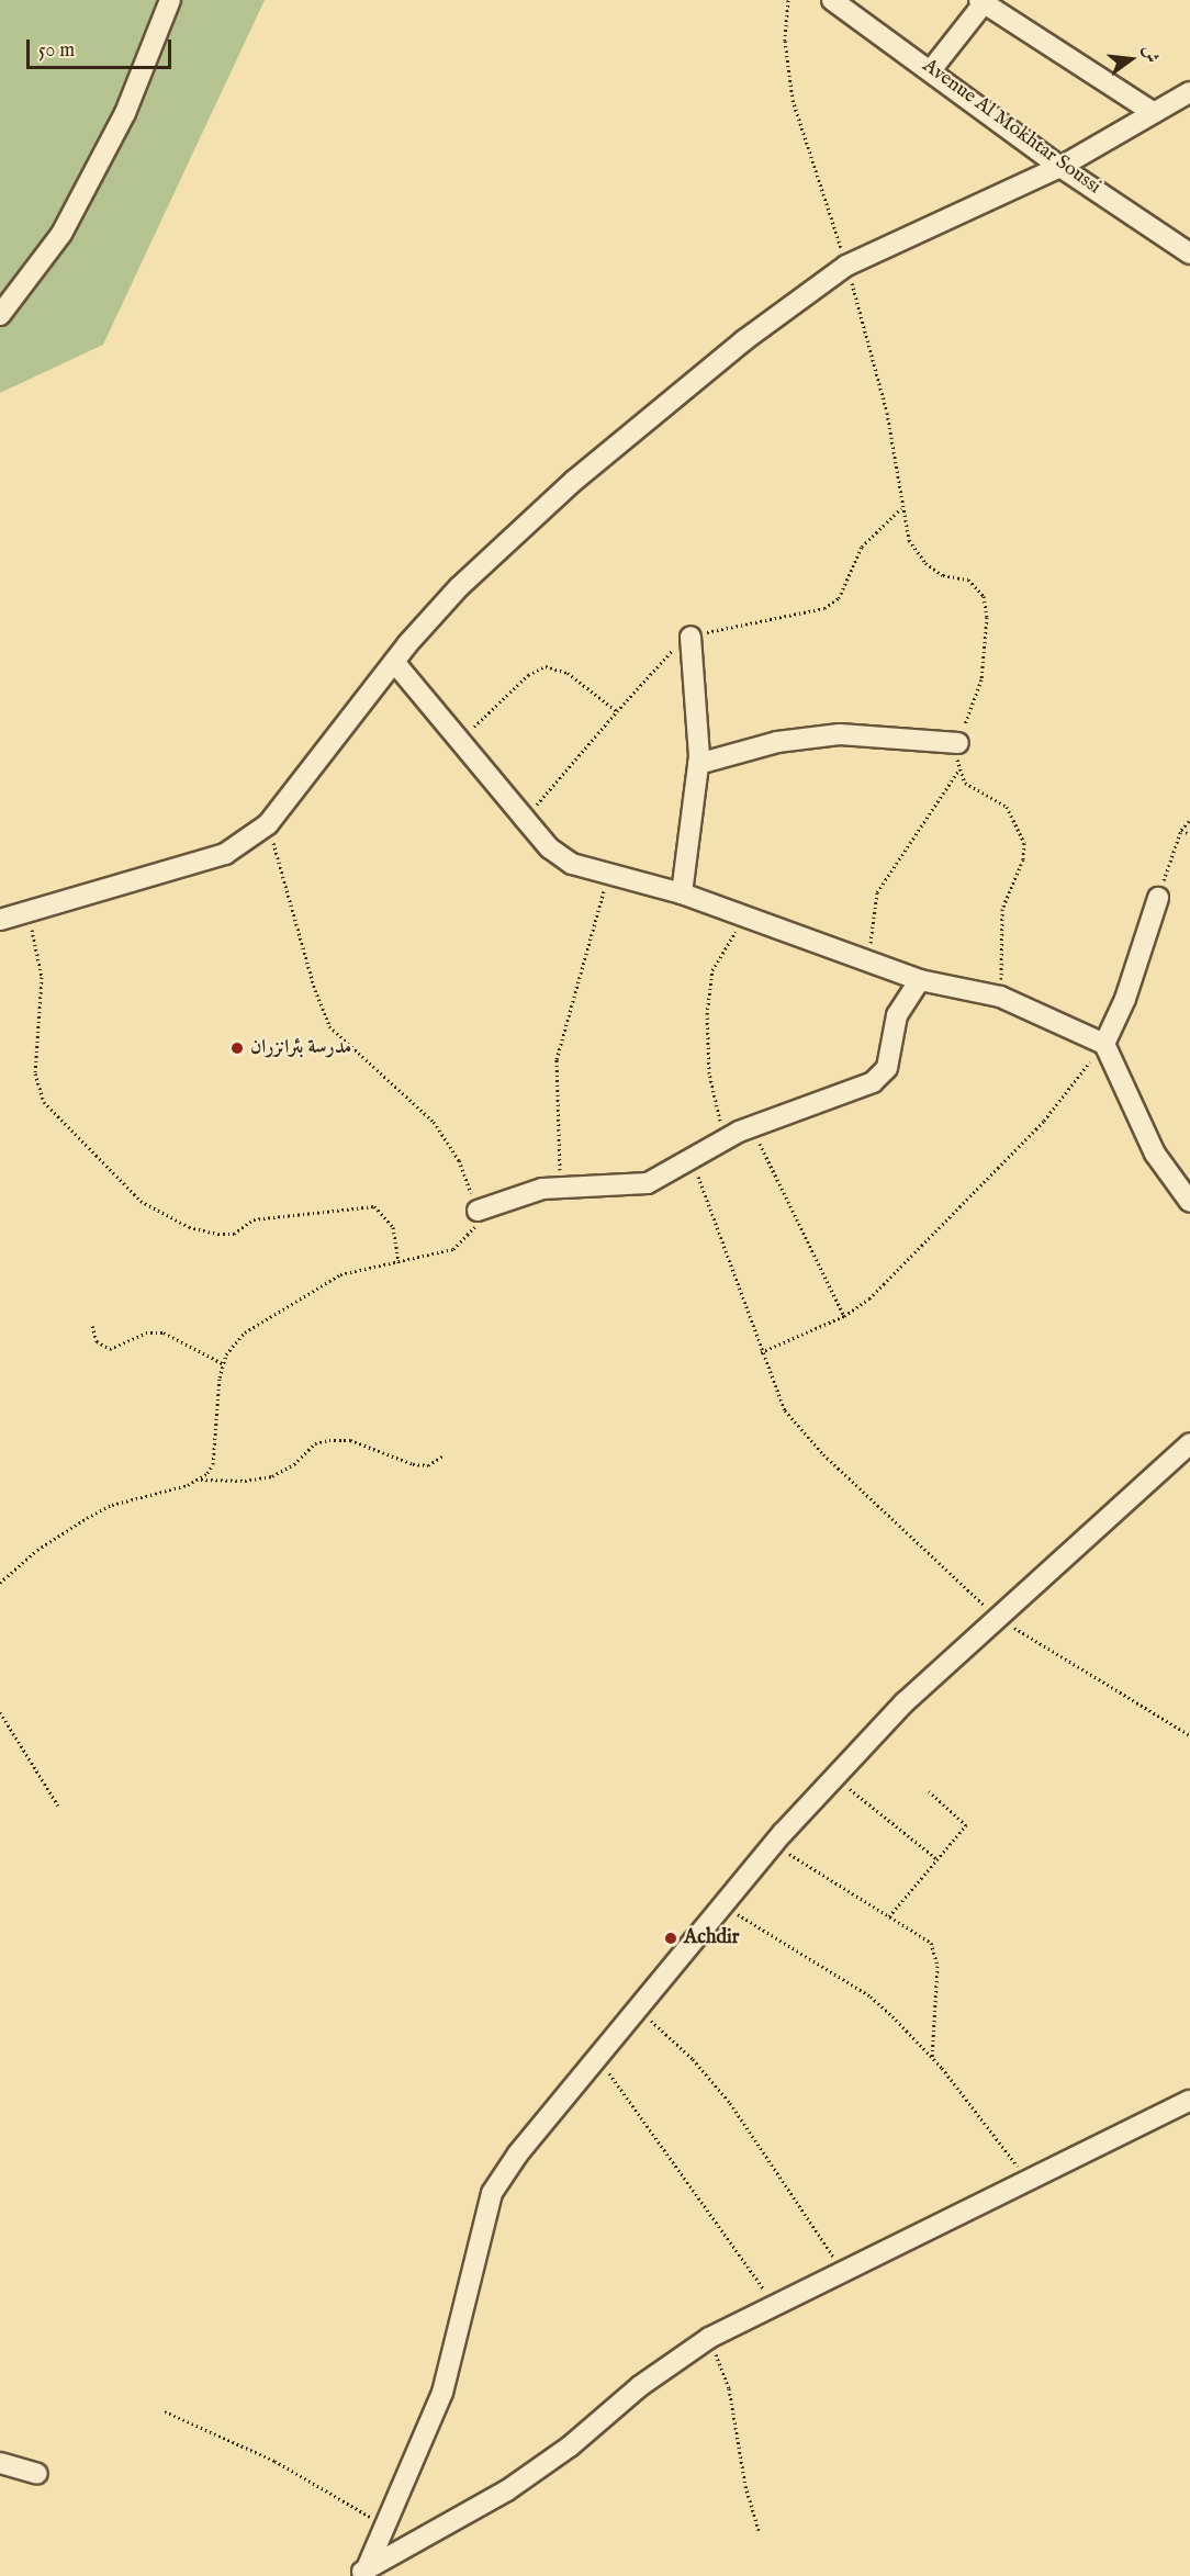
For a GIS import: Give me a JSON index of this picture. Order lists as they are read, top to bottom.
{
  "streets": {
    "street": ["Avenue Al Mokhtar Soussi"]
  },
  "places": ["مدرسة بئرانزران", "Achdir"],
  "scale_bar": "50 m",
  "north": "right"
}
